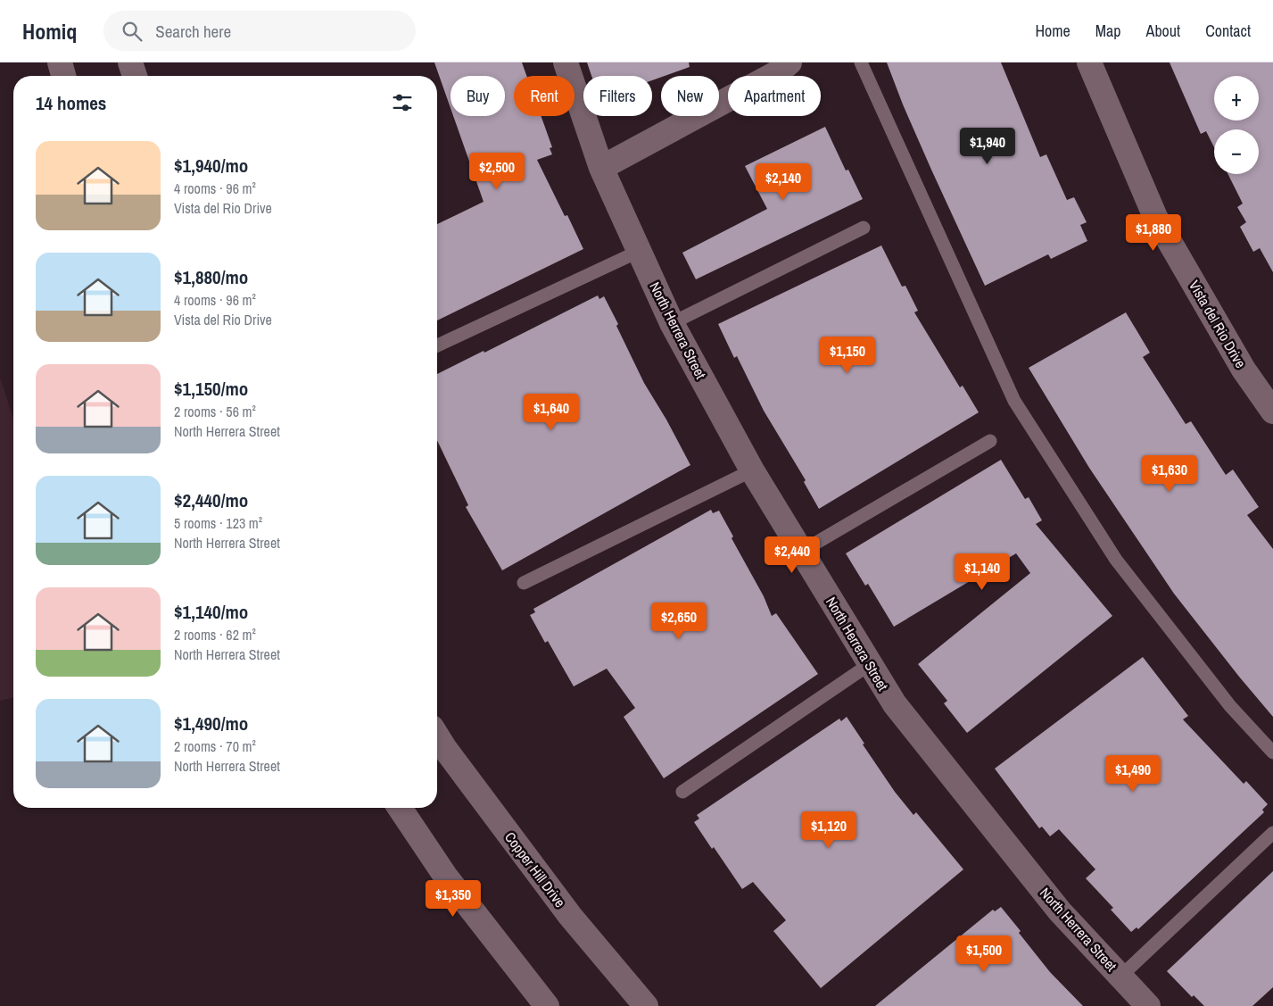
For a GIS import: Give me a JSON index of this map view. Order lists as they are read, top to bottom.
{
  "streets": {
    "street": ["Vista del Rio Drive", "North Herrera Street", "Copper Hill Drive"]
  },
  "page": {
    "header": "Homiq",
    "search": "Search here",
    "nav": [
      "Home",
      "Map",
      "About",
      "Contact"
    ],
    "map_buttons": ["+", "−"],
    "chip": [
      "Buy",
      "Rent",
      "Filters",
      "New",
      "Apartment"
    ],
    "heading": "14 homes",
    "price": [
      "$1,940",
      "$2,500",
      "$2,140",
      "$1,880",
      "$1,150",
      "$1,640",
      "$1,630",
      "$2,440",
      "$1,140",
      "$2,650",
      "$1,490",
      "$1,120",
      "$1,350",
      "$1,500"
    ],
    "list": [
      {
        "name": "$1,940/mo",
        "note": "4 rooms · 96 m² · Vista del Rio Drive"
      },
      {
        "name": "$1,880/mo",
        "note": "4 rooms · 96 m² · Vista del Rio Drive"
      },
      {
        "name": "$1,150/mo",
        "note": "2 rooms · 56 m² · North Herrera Street"
      },
      {
        "name": "$2,440/mo",
        "note": "5 rooms · 123 m² · North Herrera Street"
      },
      {
        "name": "$1,140/mo",
        "note": "2 rooms · 62 m² · North Herrera Street"
      },
      {
        "name": "$1,490/mo",
        "note": "2 rooms · 70 m² · North Herrera Street"
      }
    ]
  }
}
